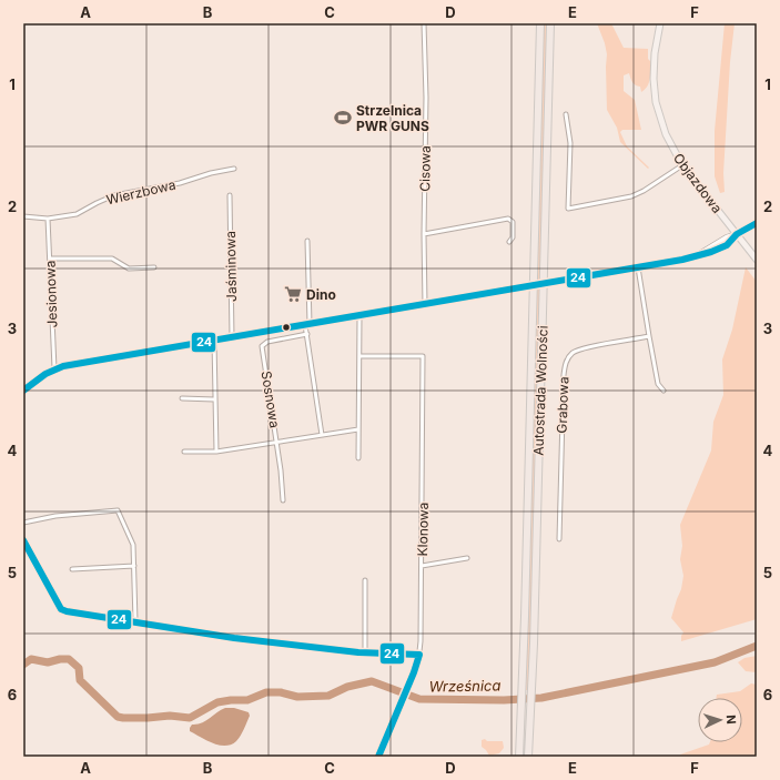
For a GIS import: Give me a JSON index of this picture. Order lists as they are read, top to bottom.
{
  "streets": {
    "highway": ["Autostrada Wolności"],
    "main road": ["Objazdowa"],
    "street": [
      "Cisowa",
      "Wierzbowa",
      "Jaśminowa",
      "Jesionowa",
      "Sosnowa",
      "Grabowa",
      "Klonowa"
    ]
  },
  "crossings": [
    ["Wierzbowa", "Jesionowa"]
  ],
  "water": ["Wrześnica"],
  "places": {
    "sports": ["Strzelnica PWR GUNS"],
    "supermarket": ["Dino"]
  },
  "lines": ["transit line 24"],
  "north": "right",
  "grid": {
    "columns": [
      "A",
      "B",
      "C",
      "D",
      "E",
      "F"
    ],
    "rows": [
      "1",
      "2",
      "3",
      "4",
      "5",
      "6"
    ]
  }
}
